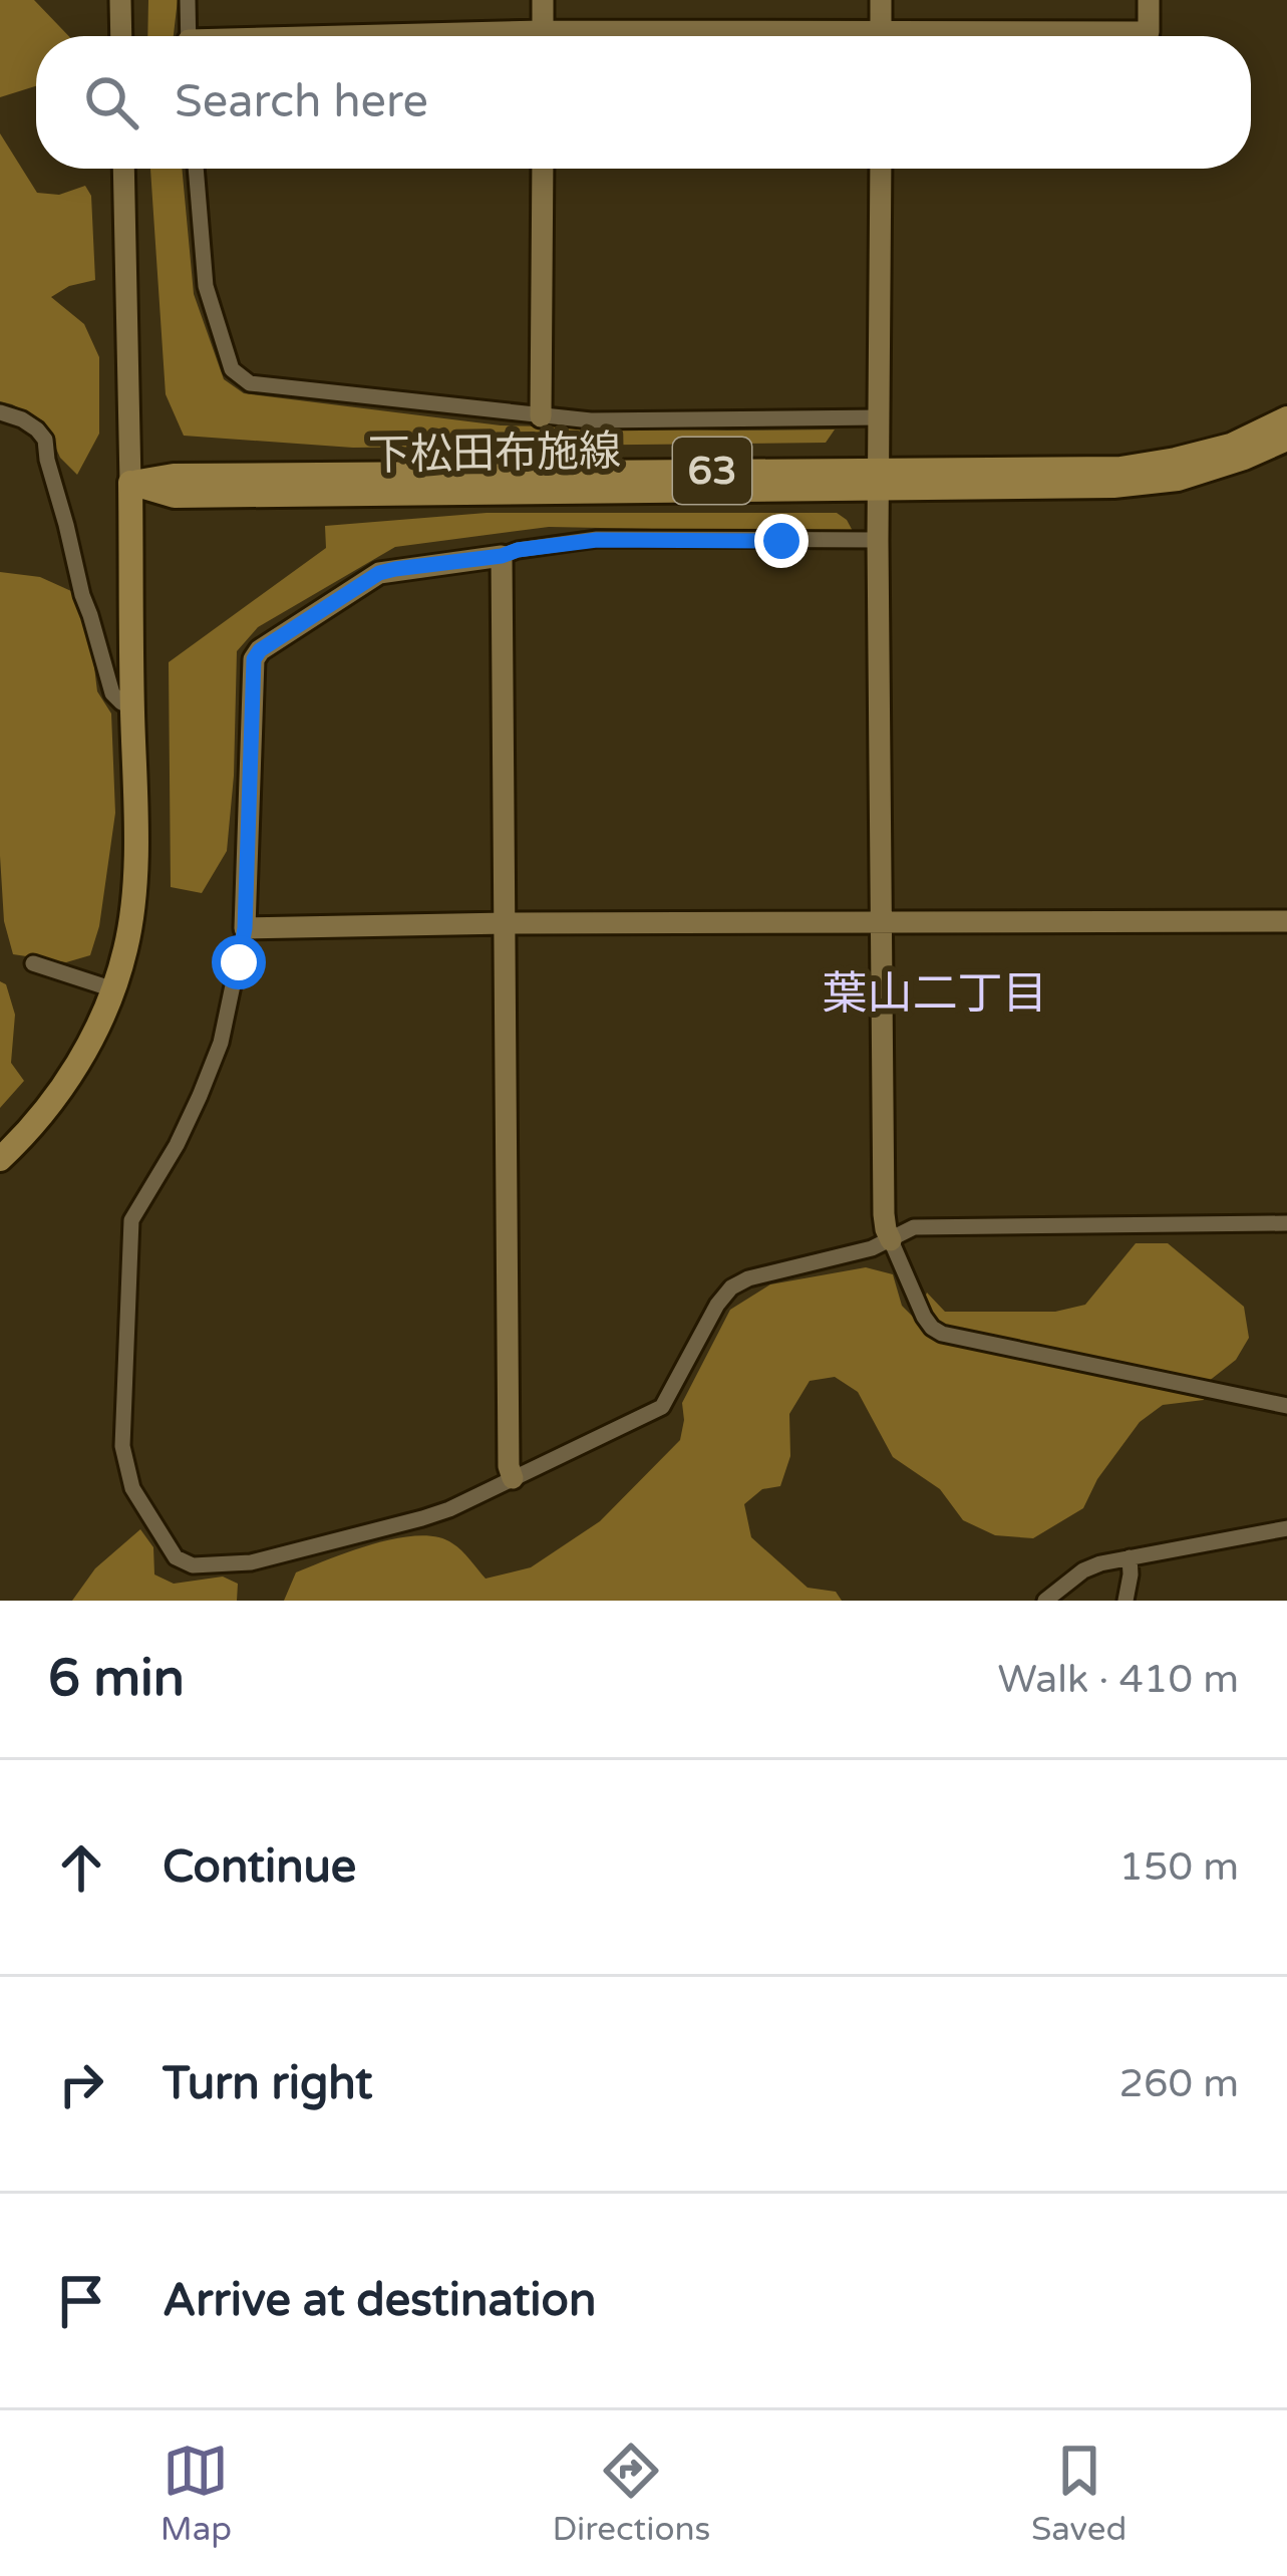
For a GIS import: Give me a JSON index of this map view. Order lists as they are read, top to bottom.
{
  "streets": {
    "main road": ["下松田布施線", "63"]
  },
  "districts": ["葉山二丁目"],
  "page": {
    "search": "Search here",
    "heading": ["6 min", "Walk · 410 m"],
    "list": [
      ["Continue", "150 m"],
      ["Turn right", "260 m"],
      "Arrive at destination"
    ],
    "nav": ["Map", "Directions", "Saved"]
  }
}
